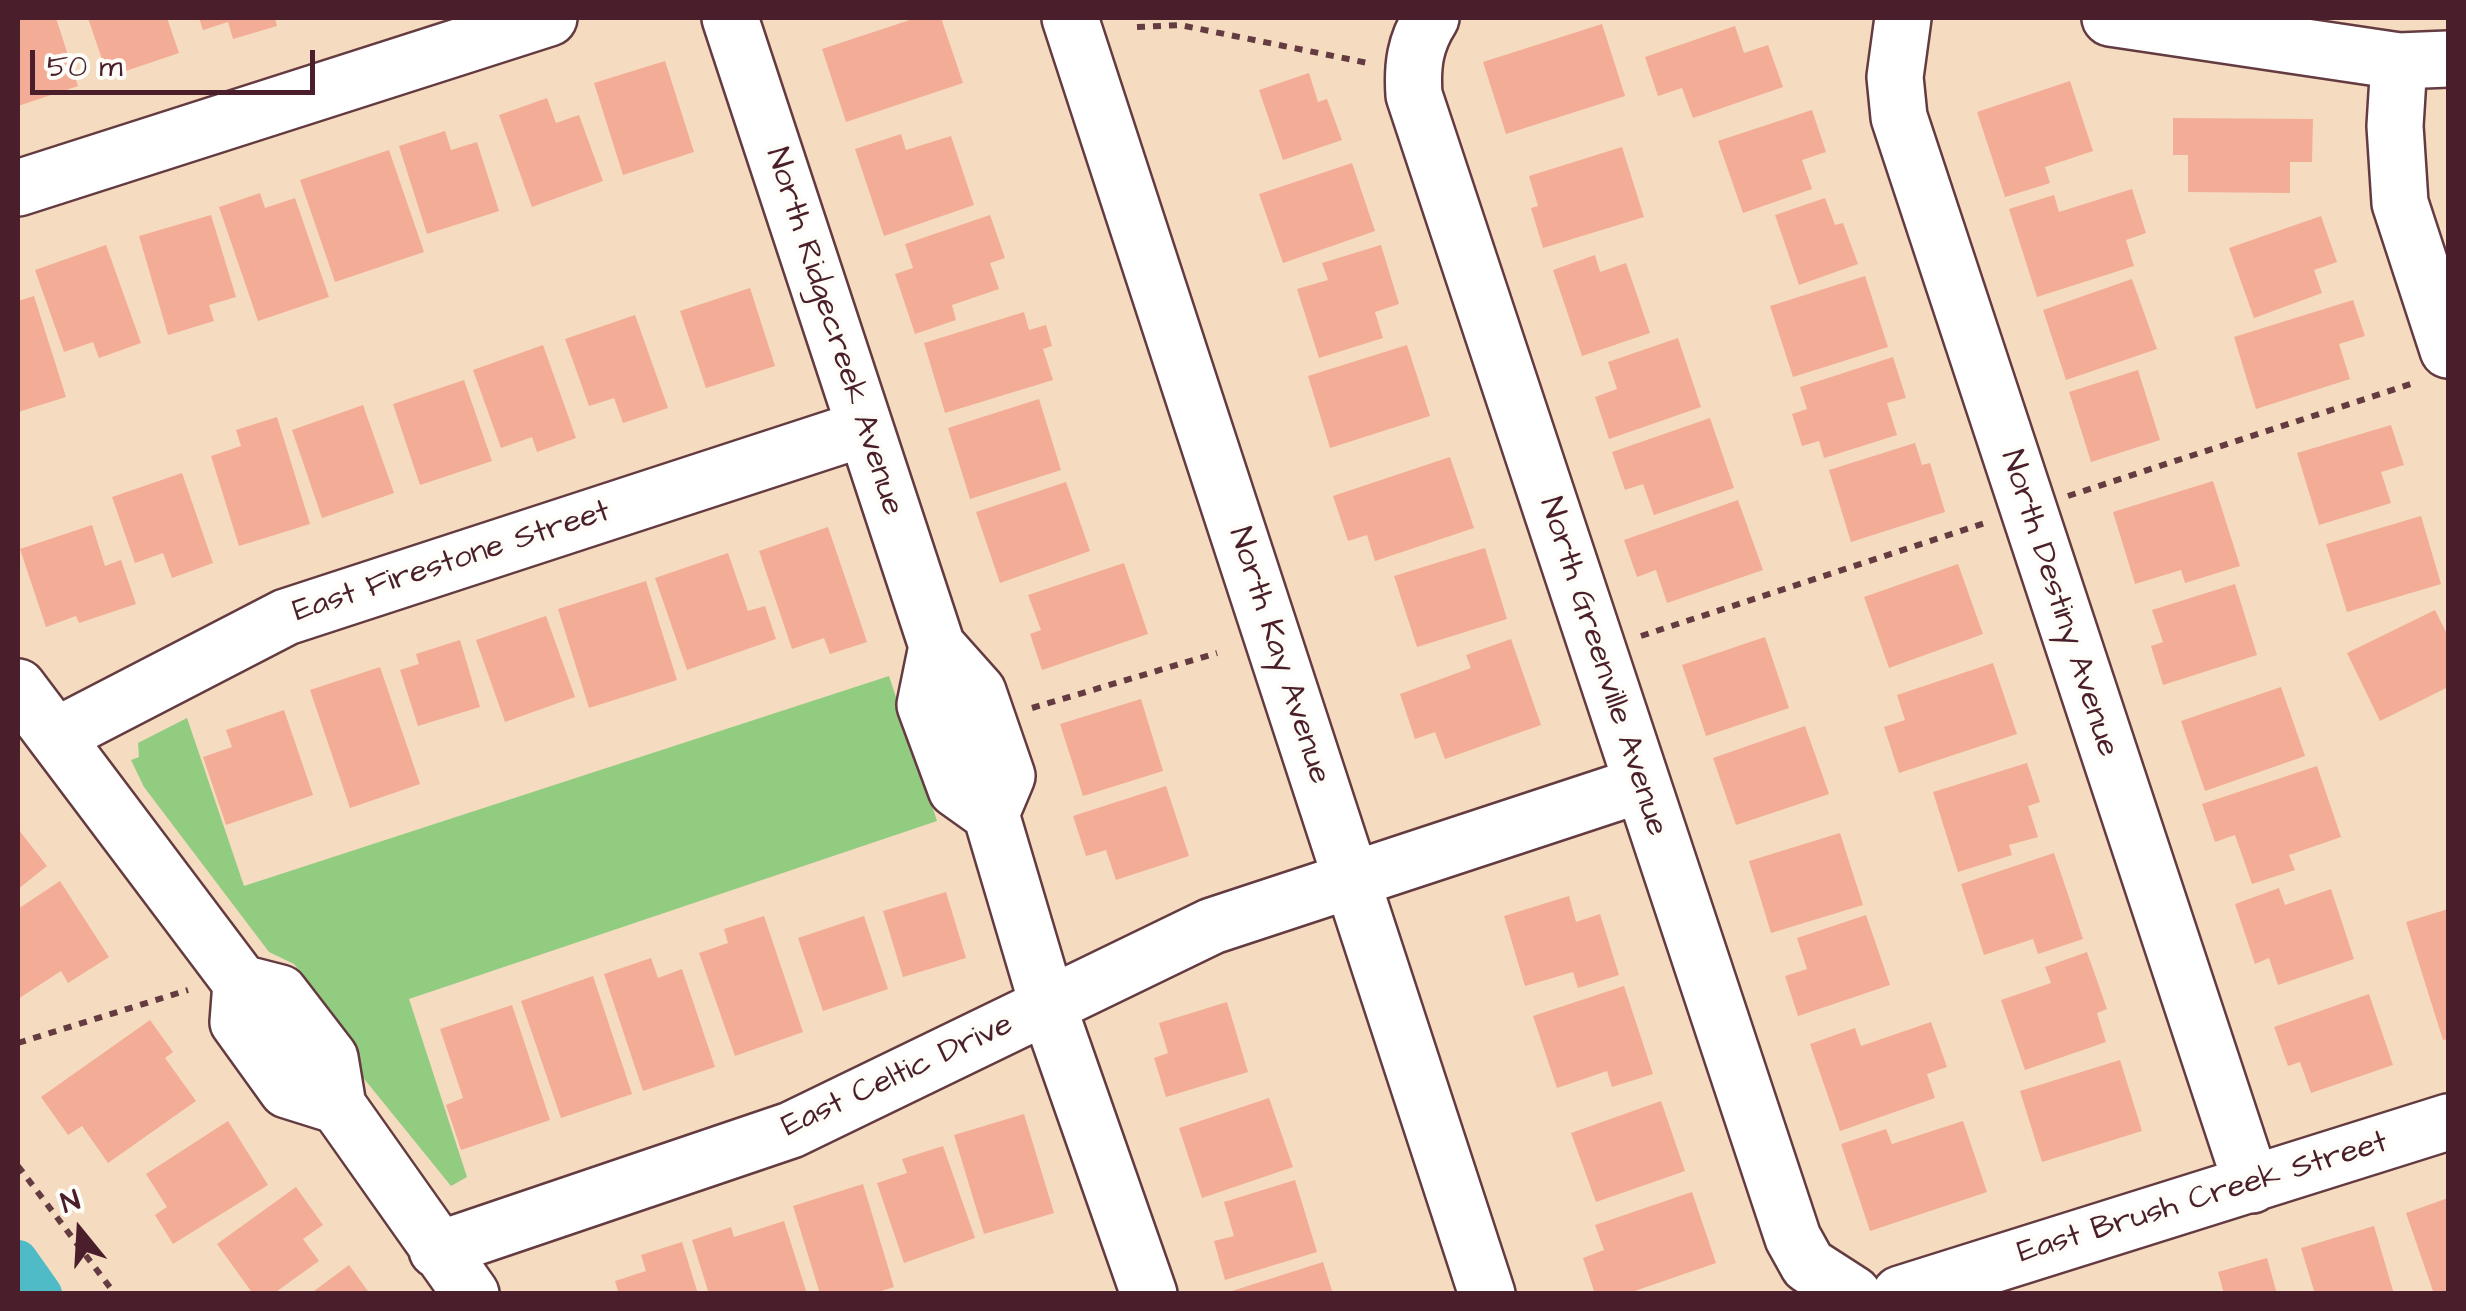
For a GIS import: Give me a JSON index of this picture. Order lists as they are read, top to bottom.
{
  "streets": {
    "street": [
      "North Ridgecreek Avenue",
      "East Firestone Street",
      "North Destiny Avenue",
      "North Kay Avenue",
      "North Greenville Avenue",
      "East Celtic Drive",
      "East Brush Creek Street"
    ]
  },
  "crossings": [
    ["North Ridgecreek Avenue", "East Firestone Street"],
    ["North Destiny Avenue", "East Brush Creek Street"],
    ["North Kay Avenue", "East Celtic Drive"],
    ["North Greenville Avenue", "East Celtic Drive"]
  ],
  "scale_bar": "50 m",
  "north": "top"
}
